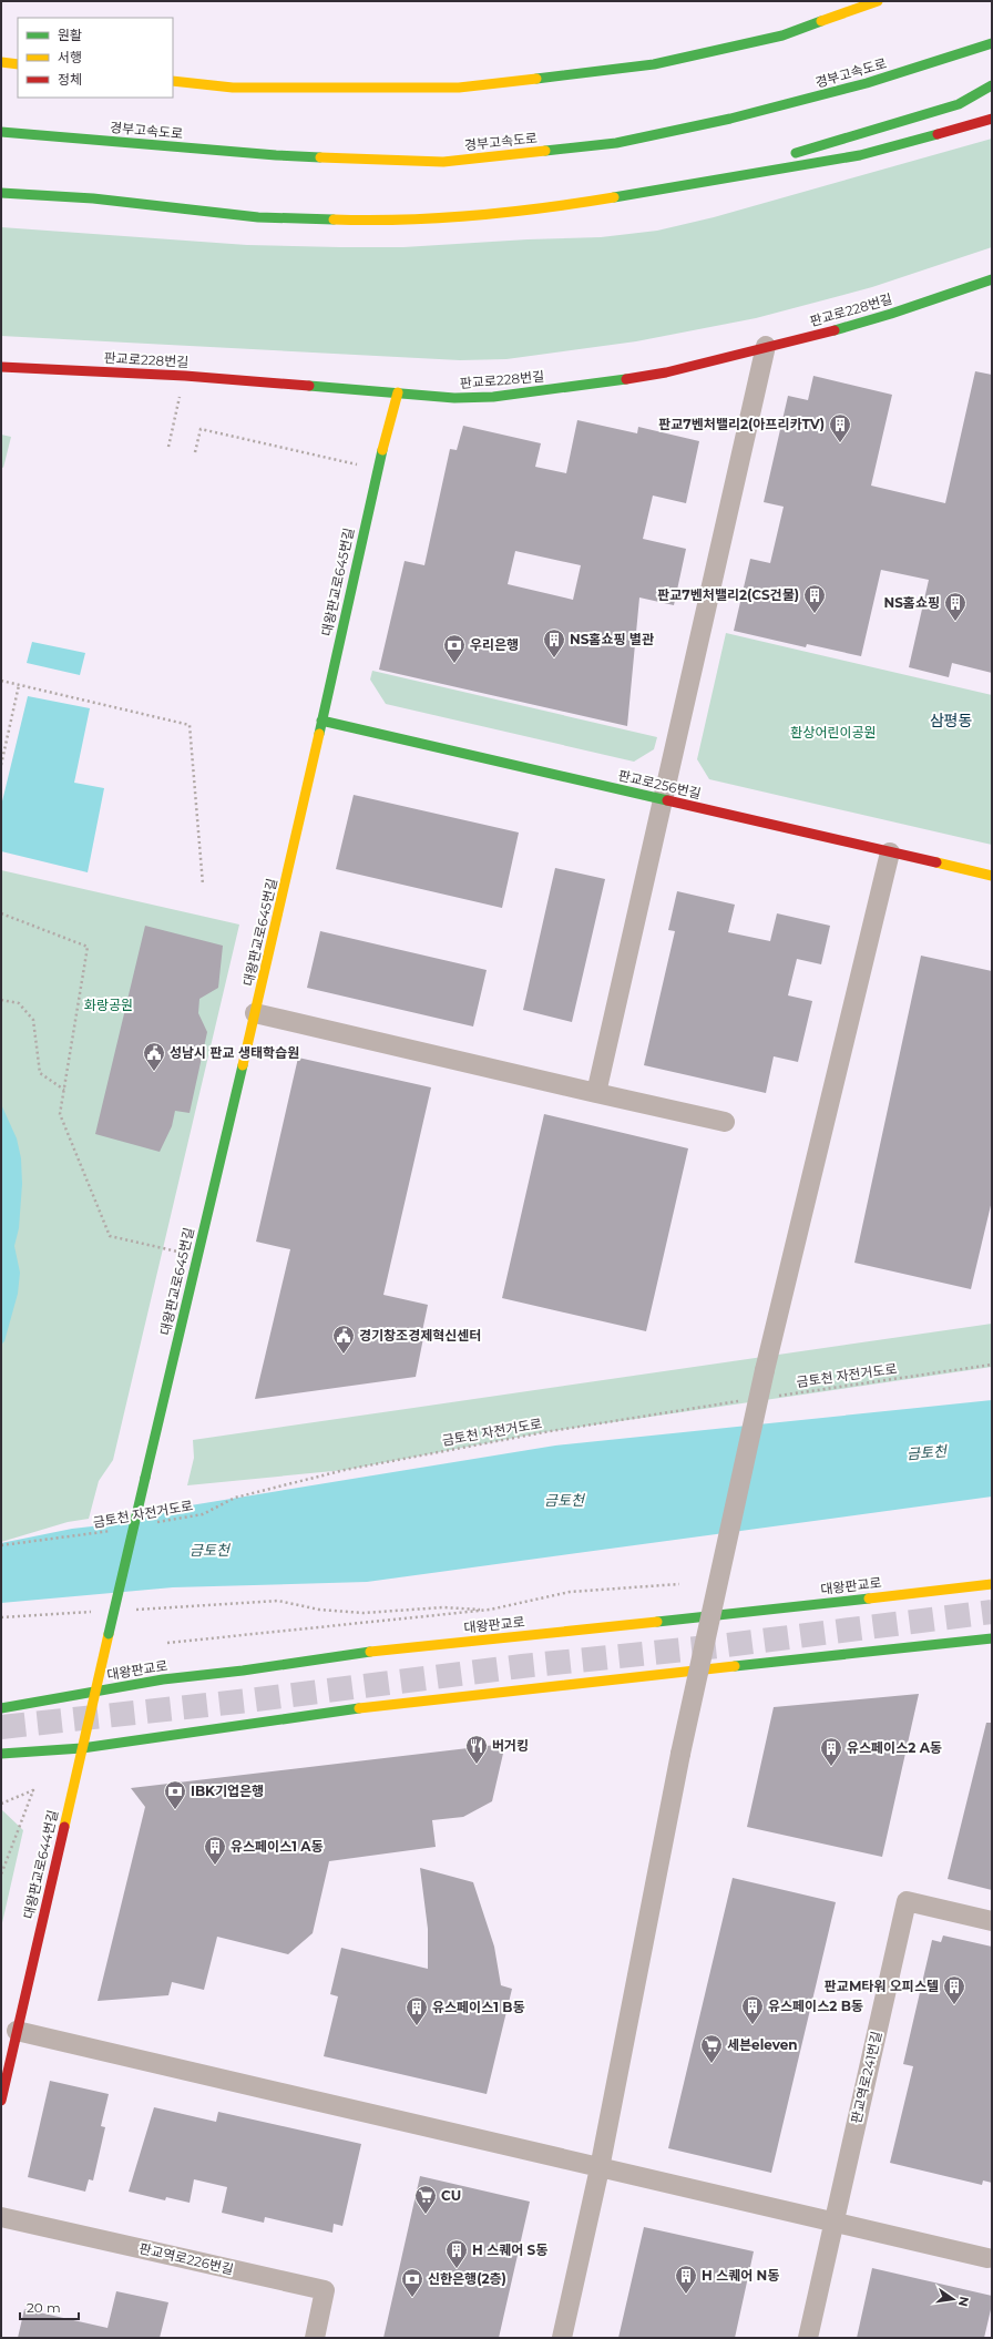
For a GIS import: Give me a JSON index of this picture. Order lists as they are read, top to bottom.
{
  "streets": {
    "main road": [
      "경부고속도로",
      "판교로228번길",
      "대왕판교로645번길",
      "판교로256번길",
      "대왕판교로",
      "대왕판교로644번길"
    ],
    "street": ["판교역로241번길", "판교역로226번길"],
    "path": ["금토천 자전거도로"]
  },
  "crossings": [
    ["판교로228번길", "대왕판교로645번길"],
    ["대왕판교로645번길", "판교로256번길"],
    ["대왕판교로645번길", "대왕판교로644번길"],
    ["대왕판교로", "대왕판교로644번길"]
  ],
  "districts": ["삼평동"],
  "water": ["금토천"],
  "parks": ["환상어린이공원", "화랑공원"],
  "places": {
    "building": [
      "판교7벤처밸리2(아프리카TV)",
      "판교7벤처밸리2(CS건물)",
      "NS홈쇼핑",
      "NS홈쇼핑 별관",
      "유스페이스2 A동",
      "유스페이스1 A동",
      "판교M타워 오피스텔",
      "유스페이스2 B동",
      "유스페이스1 B동",
      "H 스퀘어 S동",
      "H 스퀘어 N동"
    ],
    "bank": ["우리은행", "IBK기업은행", "신한은행(2층)"],
    "public building": ["성남시 판교 생태학습원", "경기창조경제혁신센터"],
    "restaurant": ["버거킹"],
    "supermarket": ["세븐eleven", "CU"]
  },
  "legend": ["원활", "서행", "정체"],
  "scale_bar": "20 m",
  "north": "right"
}
